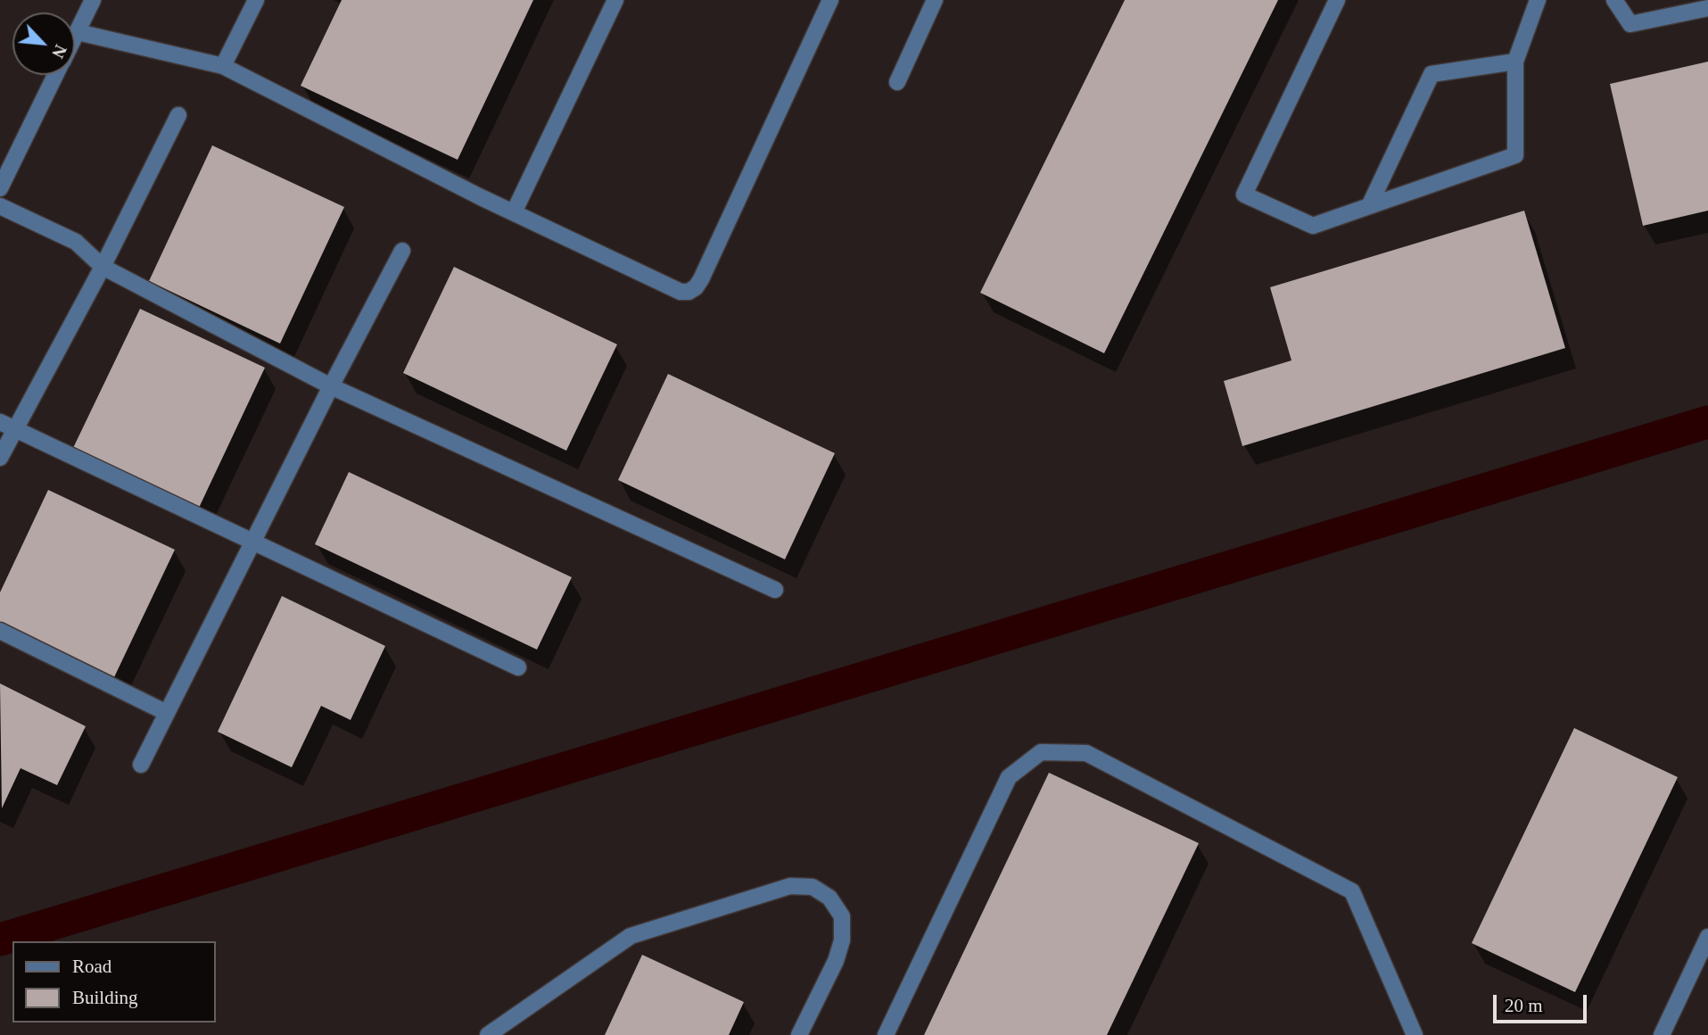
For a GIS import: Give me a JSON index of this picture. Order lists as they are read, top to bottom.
{
  "legend": ["Road", "Building"],
  "scale_bar": "20 m",
  "north": "bottom right"
}
